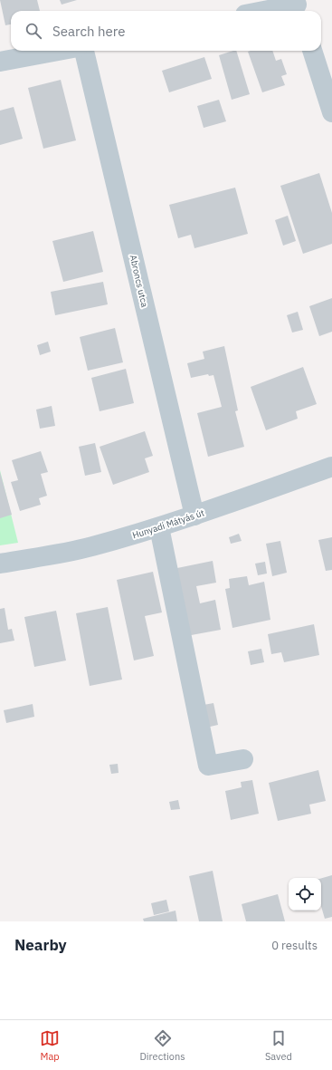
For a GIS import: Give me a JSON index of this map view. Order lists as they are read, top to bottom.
{
  "streets": {
    "street": ["Abroncs utca", "Hunyadi Mátyás út"]
  },
  "crossings": [
    ["Abroncs utca", "Hunyadi Mátyás út"]
  ],
  "page": {
    "search": "Search here",
    "heading": ["Nearby", "0 results"],
    "nav": ["Map", "Directions", "Saved"]
  }
}
